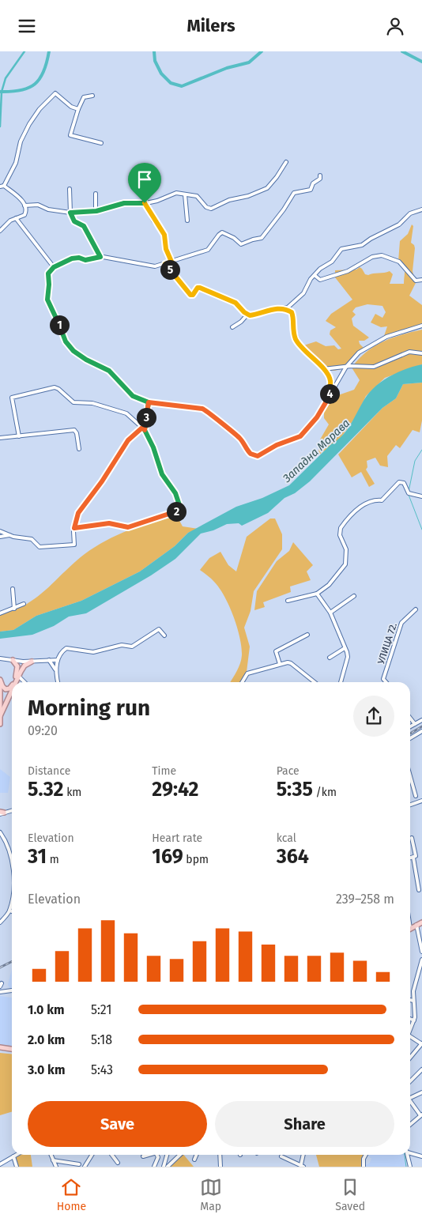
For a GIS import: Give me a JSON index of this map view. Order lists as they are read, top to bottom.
{
  "streets": {
    "street": ["УЛИЦА 72."]
  },
  "water": ["Западна Морава"],
  "page": {
    "header": "Milers",
    "pins": [
      "5",
      "1",
      "4",
      "3",
      "2"
    ],
    "heading": ["Morning run", "09:20"],
    "stats": [
      ["Distance", "5.32 km"],
      ["Time", "29:42"],
      ["Pace", "5:35 /km"],
      ["Elevation", "31 m"],
      ["Heart rate", "169 bpm"],
      ["kcal", "364"]
    ],
    "chart": ["Elevation", "239–258 m"],
    "list": [
      {
        "name": "1.0 km",
        "note": "5:21"
      },
      {
        "name": "2.0 km",
        "note": "5:18"
      },
      {
        "name": "3.0 km",
        "note": "5:43"
      }
    ],
    "buttons": ["Save", "Share"],
    "tabs": ["Home", "Map", "Saved"]
  }
}
